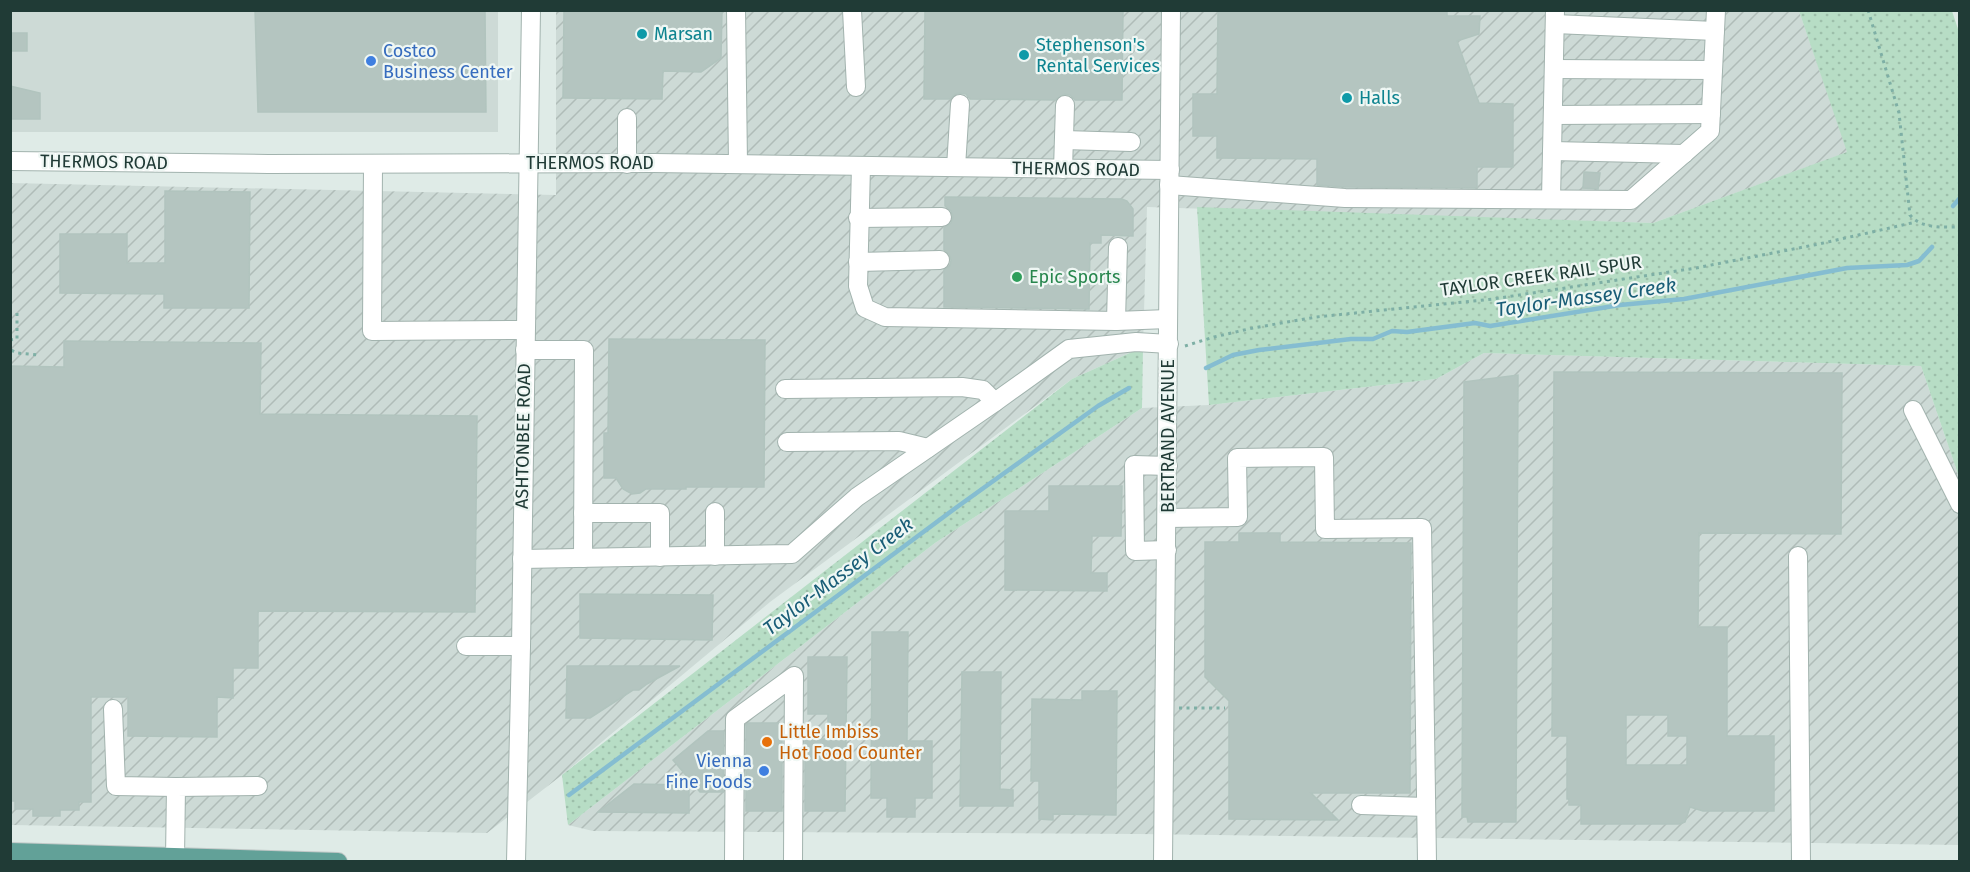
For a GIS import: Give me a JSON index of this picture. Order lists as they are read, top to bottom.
{
  "streets": {
    "street": ["THERMOS ROAD", "ASHTONBEE ROAD", "BERTRAND AVENUE"],
    "path": ["TAYLOR CREEK RAIL SPUR"]
  },
  "crossings": [
    ["THERMOS ROAD", "ASHTONBEE ROAD"],
    ["THERMOS ROAD", "BERTRAND AVENUE"],
    ["TAYLOR CREEK RAIL SPUR", "BERTRAND AVENUE"]
  ],
  "water": ["Taylor-Massey Creek"],
  "places": [
    "Marsan",
    "Stephenson's Rental Services",
    "Costco Business Center",
    "Halls",
    "Epic Sports",
    "Little Imbiss Hot Food Counter",
    "Vienna Fine Foods"
  ]
}
